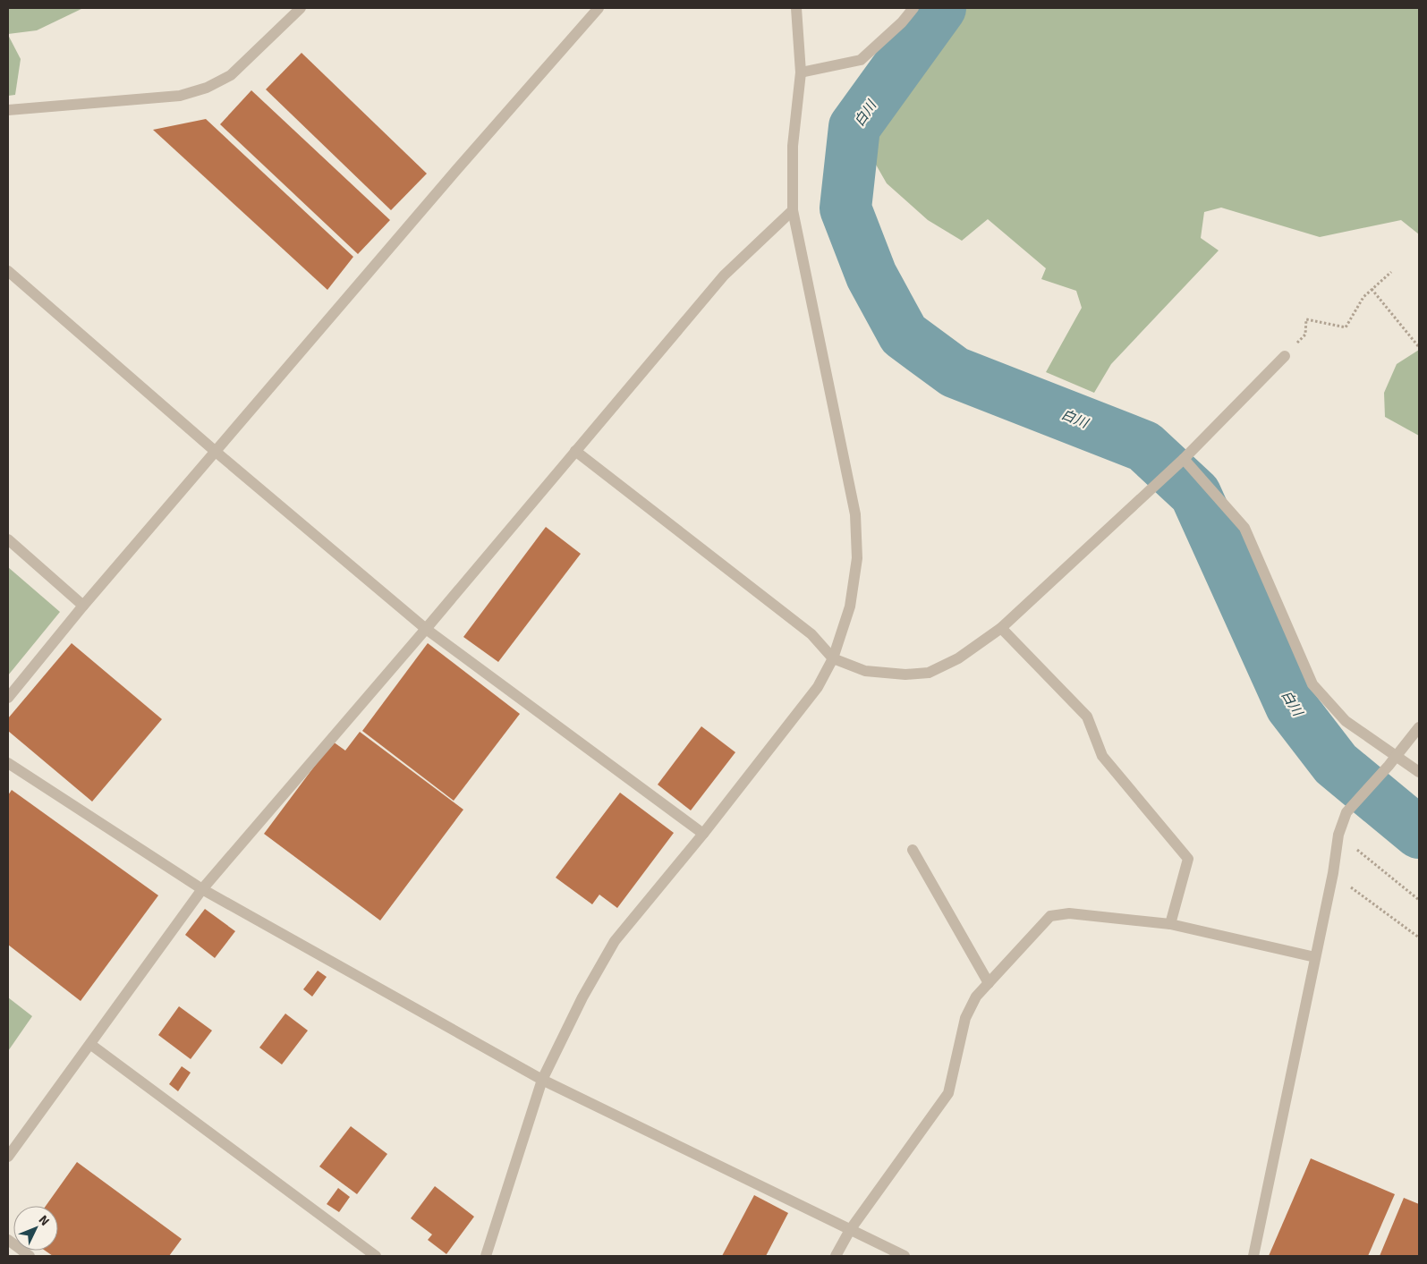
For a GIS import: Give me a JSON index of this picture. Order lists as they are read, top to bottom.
{
  "water": ["白川"],
  "north": "top right"
}
